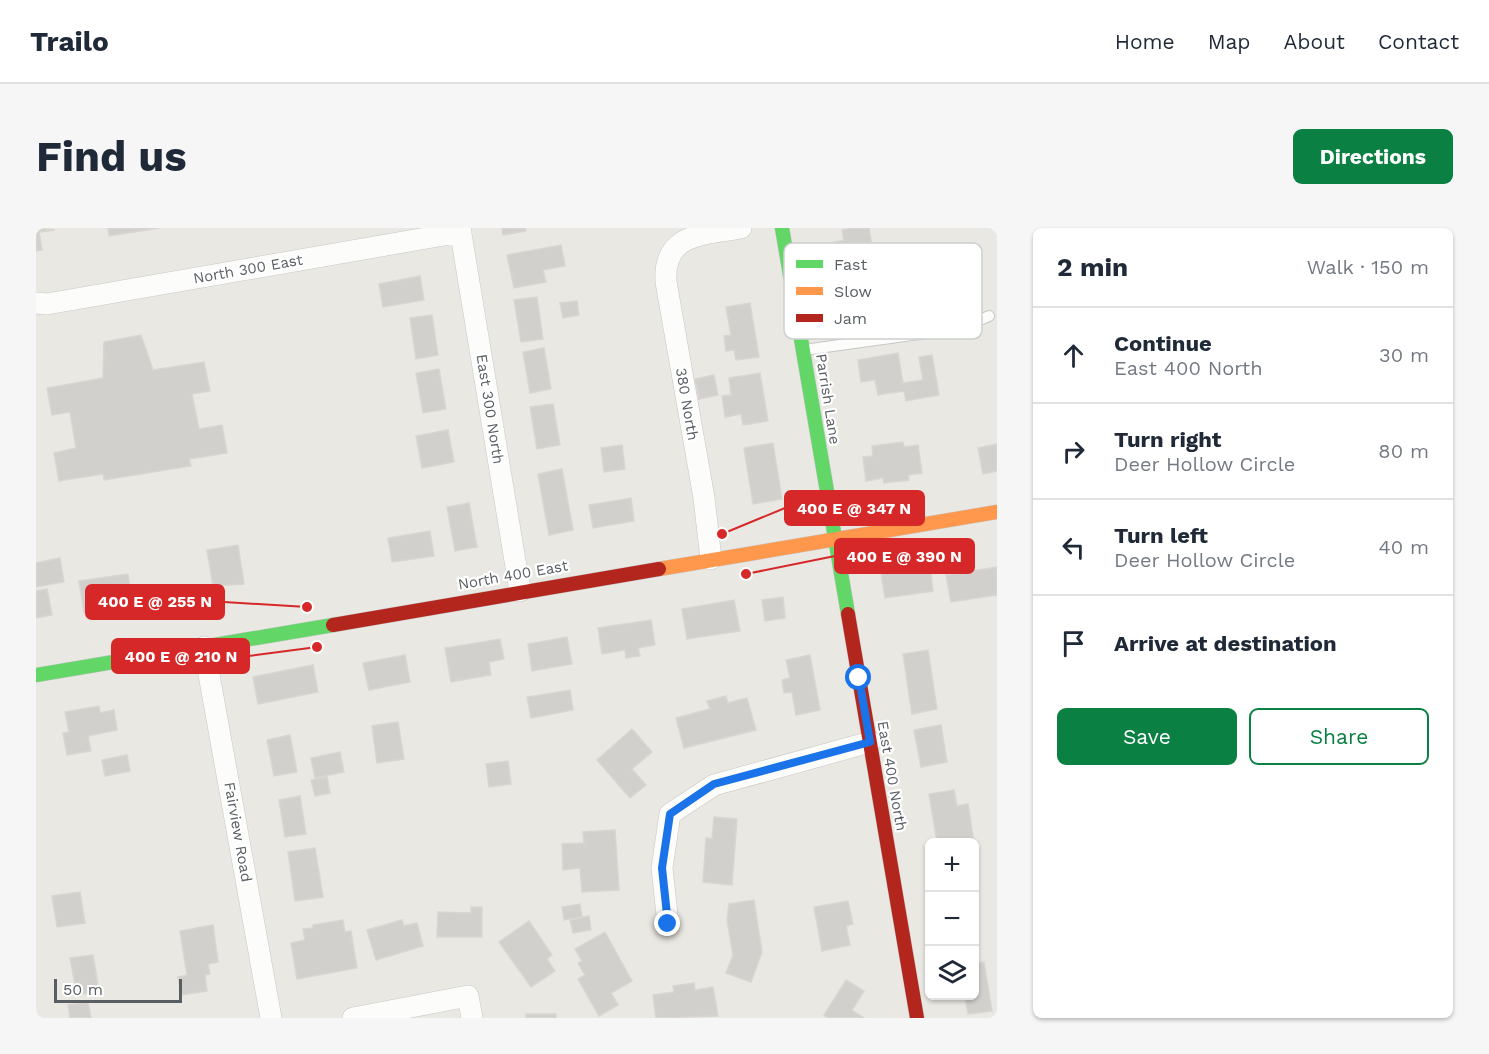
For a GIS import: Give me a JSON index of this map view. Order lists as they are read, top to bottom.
{
  "streets": {
    "street": [
      "North 300 East",
      "Parrish Lane",
      "380 North",
      "East 300 North",
      "North 400 East",
      "East 400 North",
      "Fairview Road"
    ]
  },
  "crossings": [
    ["North 300 East", "East 300 North"],
    ["Parrish Lane", "North 400 East"],
    ["Parrish Lane", "East 400 North"],
    ["380 North", "North 400 East"],
    ["East 300 North", "North 400 East"],
    ["North 400 East", "East 400 North"],
    ["North 400 East", "Fairview Road"]
  ],
  "places": [
    "400 E @ 347 N",
    "400 E @ 390 N",
    "400 E @ 255 N",
    "400 E @ 210 N"
  ],
  "legend": ["Fast", "Slow", "Jam"],
  "scale_bar": "50 m",
  "page": {
    "header": "Trailo",
    "nav": [
      "Home",
      "Map",
      "About",
      "Contact"
    ],
    "buttons": [
      "Directions",
      ["Save", "Share"]
    ],
    "title": "Find us",
    "heading": ["2 min", "Walk · 150 m"],
    "list": [
      ["Continue", "East 400 North", "30 m"],
      ["Turn right", "Deer Hollow Circle", "80 m"],
      ["Turn left", "Deer Hollow Circle", "40 m"],
      "Arrive at destination"
    ],
    "map_buttons": ["+", "−"],
    "scale": "50 m"
  }
}
